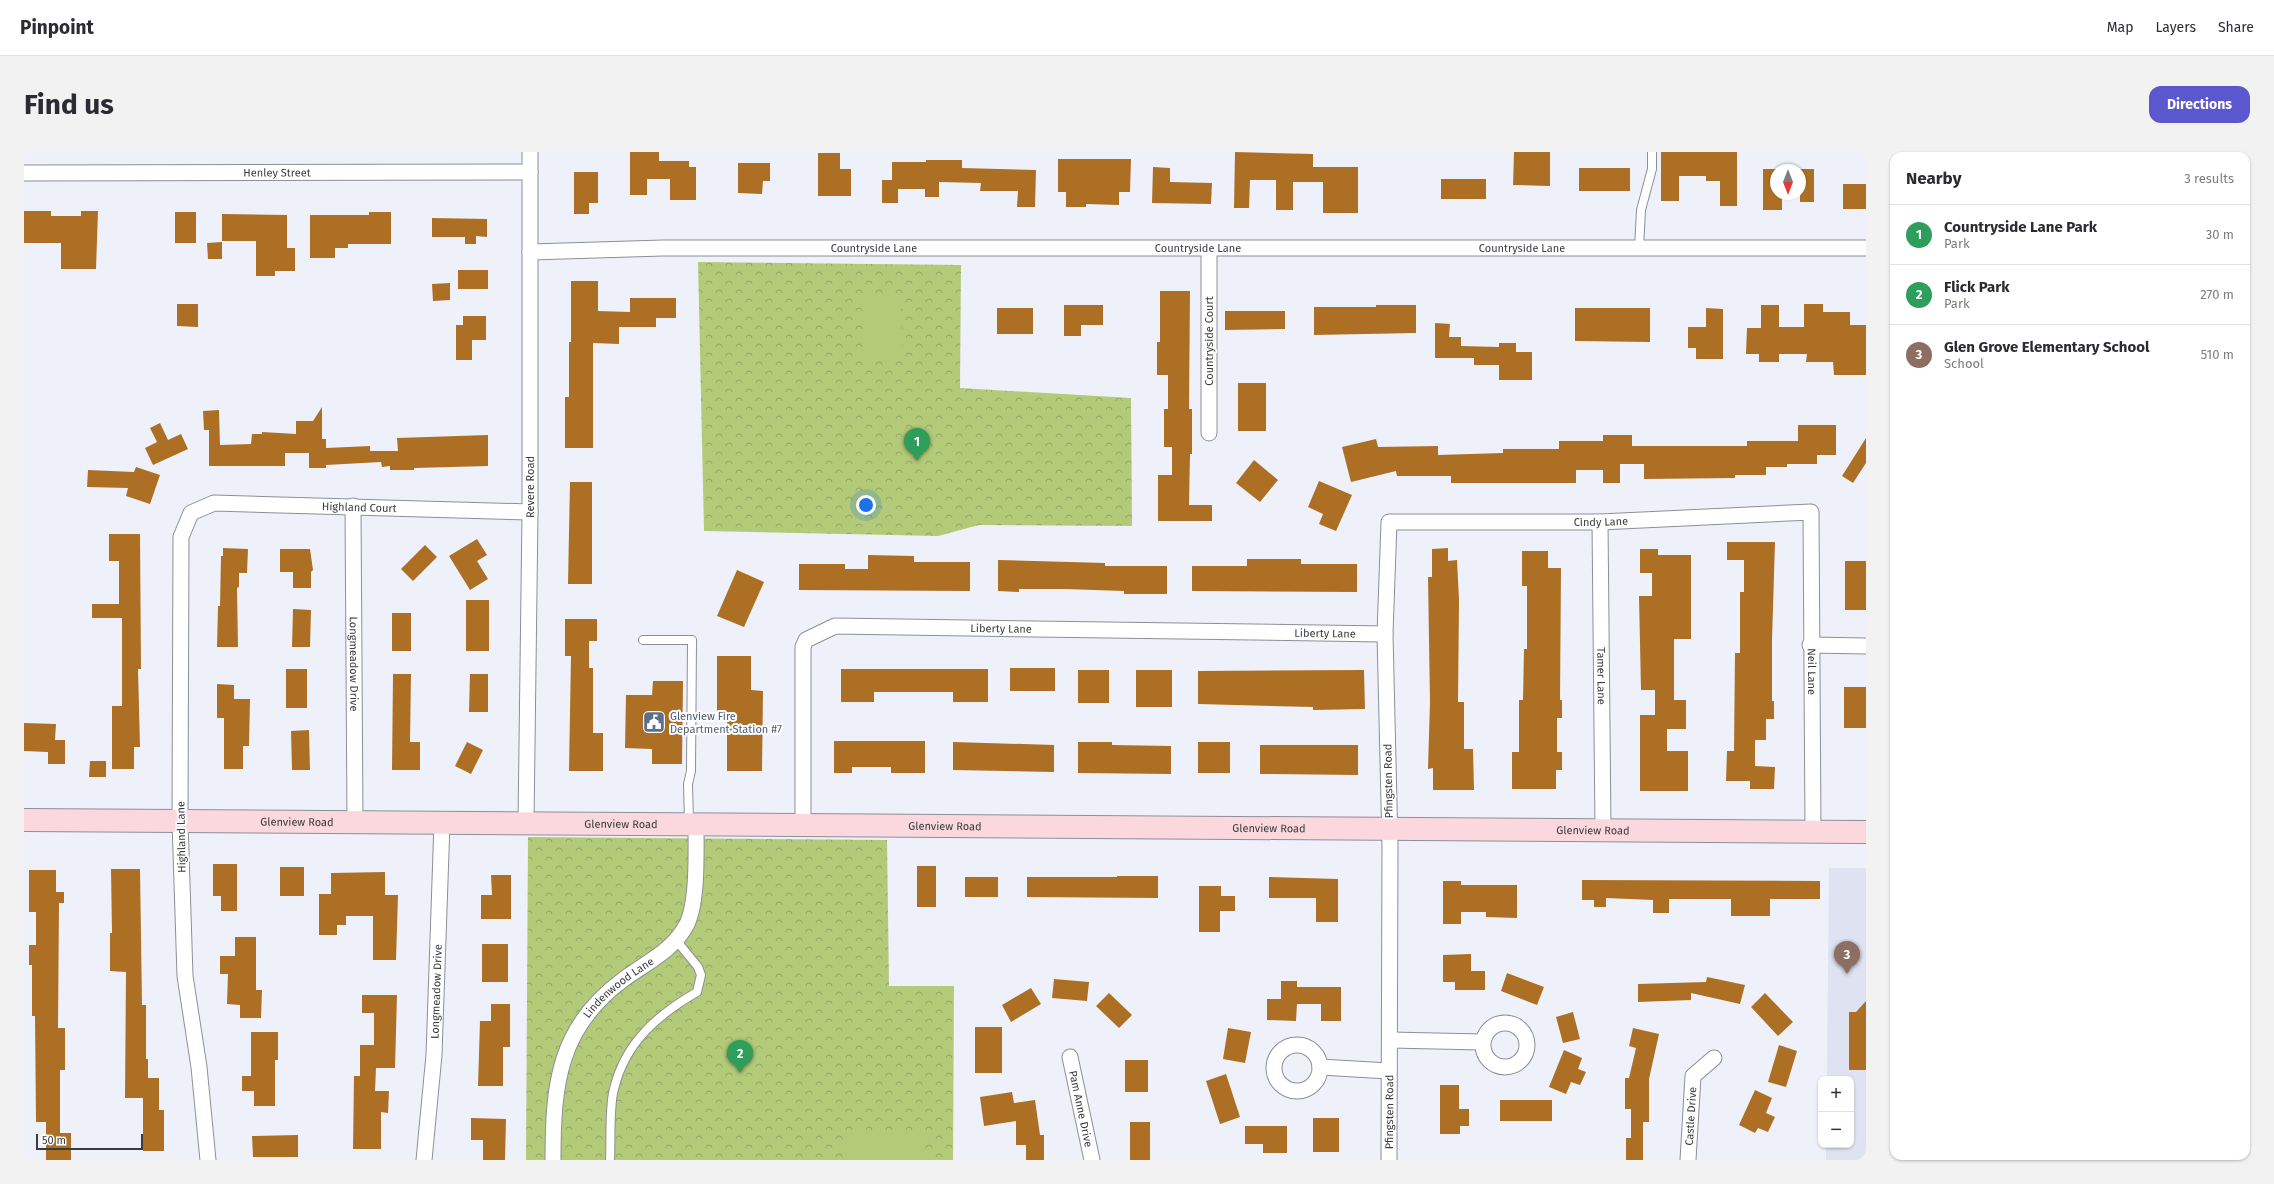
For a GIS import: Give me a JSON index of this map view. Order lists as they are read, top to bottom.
{
  "streets": {
    "main road": ["Glenview Road"],
    "street": [
      "Henley Street",
      "Countryside Lane",
      "Countryside Court",
      "Revere Road",
      "Highland Court",
      "Cindy Lane",
      "Liberty Lane",
      "Longmeadow Drive",
      "Neil Lane",
      "Tamer Lane",
      "Pfingsten Road",
      "Highland Lane",
      "Lindenwood Lane",
      "Pam Anne Drive",
      "Castle Drive"
    ]
  },
  "crossings": [
    ["Henley Street", "Revere Road"],
    ["Countryside Lane", "Countryside Court"],
    ["Countryside Lane", "Revere Road"],
    ["Revere Road", "Highland Court"],
    ["Revere Road", "Glenview Road"],
    ["Highland Court", "Longmeadow Drive"],
    ["Highland Court", "Highland Lane"],
    ["Cindy Lane", "Neil Lane"],
    ["Cindy Lane", "Tamer Lane"],
    ["Cindy Lane", "Pfingsten Road"],
    ["Liberty Lane", "Pfingsten Road"],
    ["Liberty Lane", "Glenview Road"],
    ["Longmeadow Drive", "Glenview Road"],
    ["Neil Lane", "Glenview Road"],
    ["Tamer Lane", "Glenview Road"],
    ["Pfingsten Road", "Glenview Road"],
    ["Glenview Road", "Highland Lane"],
    ["Glenview Road", "Lindenwood Lane"]
  ],
  "places": {
    "public building": ["Glenview Fire Department Station #7"]
  },
  "scale_bar": "50 m",
  "north": "bottom",
  "page": {
    "header": "Pinpoint",
    "nav": ["Map", "Layers", "Share"],
    "buttons": "Directions",
    "title": "Find us",
    "heading": ["Nearby", "3 results"],
    "list": [
      {
        "mark": "1",
        "name": "Countryside Lane Park",
        "note": "Park",
        "value": "30 m"
      },
      {
        "mark": "2",
        "name": "Flick Park",
        "note": "Park",
        "value": "270 m"
      },
      {
        "mark": "3",
        "name": "Glen Grove Elementary School",
        "note": "School",
        "value": "510 m"
      }
    ],
    "pins": ["1", "3", "2"],
    "map_buttons": ["+", "−"],
    "scale": "50 m"
  }
}
